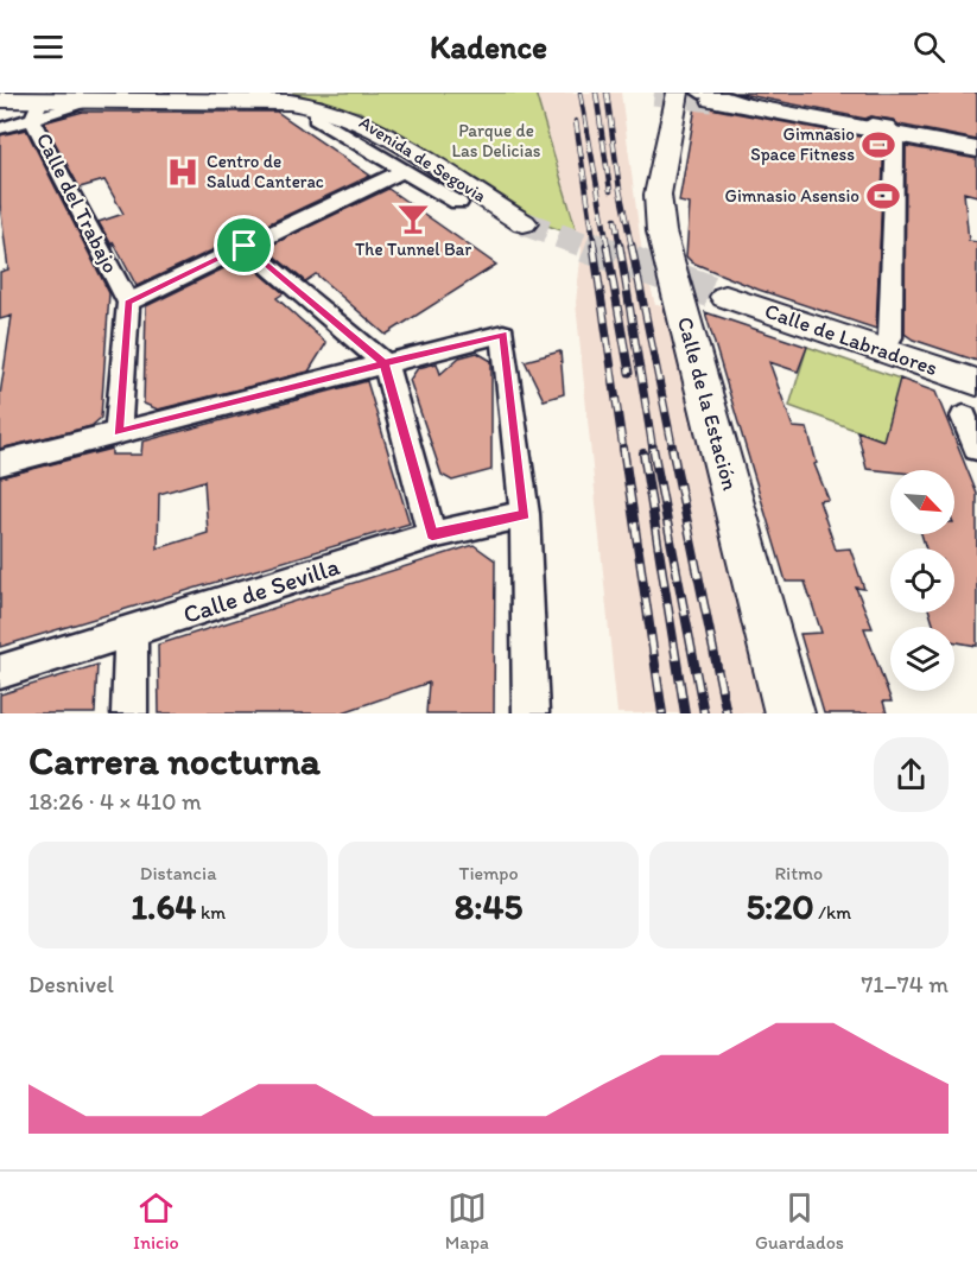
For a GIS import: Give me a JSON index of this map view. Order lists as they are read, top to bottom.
{
  "streets": {
    "main road": ["Avenida de Segovia", "Calle de Labradores", "Calle de la Estación"],
    "street": ["Calle del Trabajo", "Calle de Sevilla"]
  },
  "crossings": [
    ["Avenida de Segovia", "Calle del Trabajo"]
  ],
  "parks": ["Parque de Las Delicias"],
  "places": {
    "sports": ["Gimnasio Space Fitness", "Gimnasio Asensio"],
    "hospital": ["Centro de Salud Canterac"],
    "bar": ["The Tunnel Bar"]
  },
  "north": "bottom right",
  "page": {
    "header": "Kadence",
    "heading": ["Carrera nocturna", "18:26 · 4 × 410 m"],
    "stats": [
      ["Distancia", "1.64 km"],
      ["Tiempo", "8:45"],
      ["Ritmo", "5:20 /km"]
    ],
    "chart": ["Desnivel", "71–74 m"],
    "tabs": ["Inicio", "Mapa", "Guardados"]
  }
}
